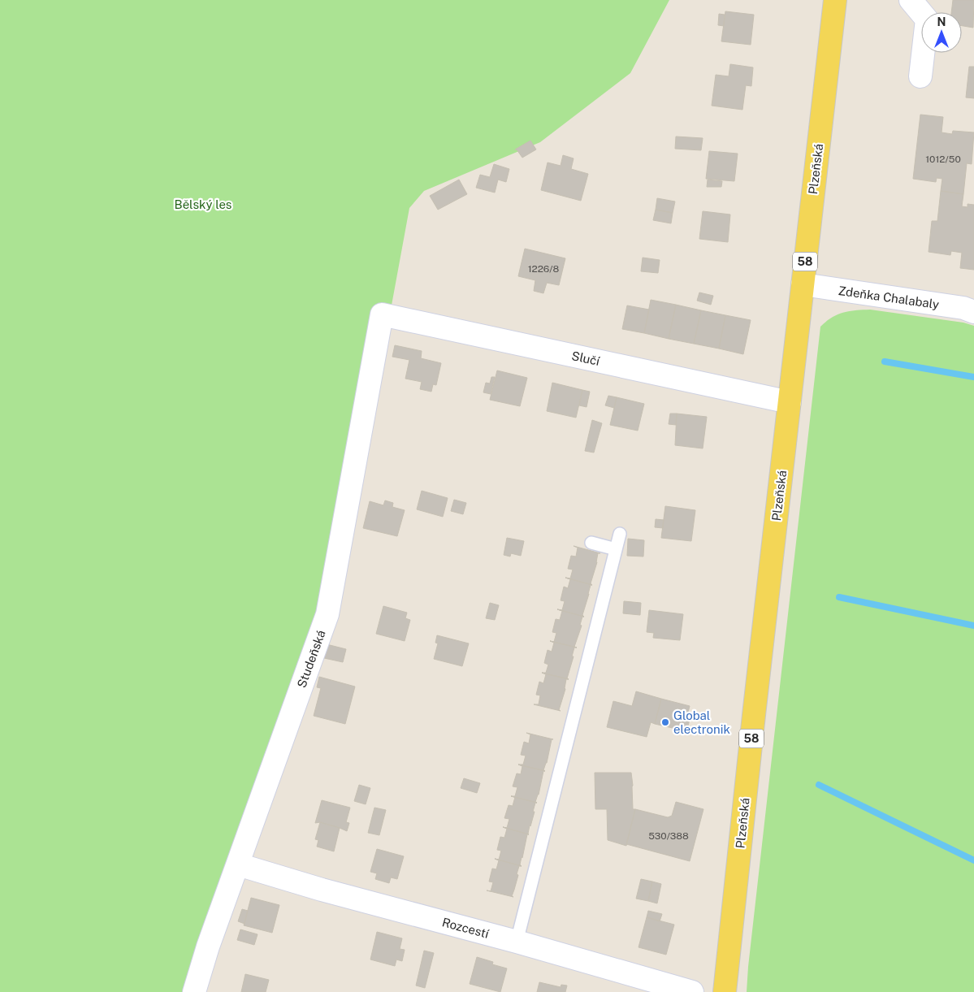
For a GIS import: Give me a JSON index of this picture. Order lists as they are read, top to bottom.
{
  "streets": {
    "main road": ["Plzeňská", "58"],
    "street": [
      "Zdeňka Chalabaly",
      "Slučí",
      "Studeňská",
      "Rozcestí"
    ]
  },
  "crossings": [
    ["Plzeňská", "Zdeňka Chalabaly"],
    ["Plzeňská", "Slučí"],
    ["Slučí", "Studeňská"],
    ["Studeňská", "Rozcestí"]
  ],
  "parks": ["Bělský les"],
  "places": ["Global electronik"],
  "house_numbers": ["1012/50", "1226/8", "530/388"],
  "north": "top"
}
